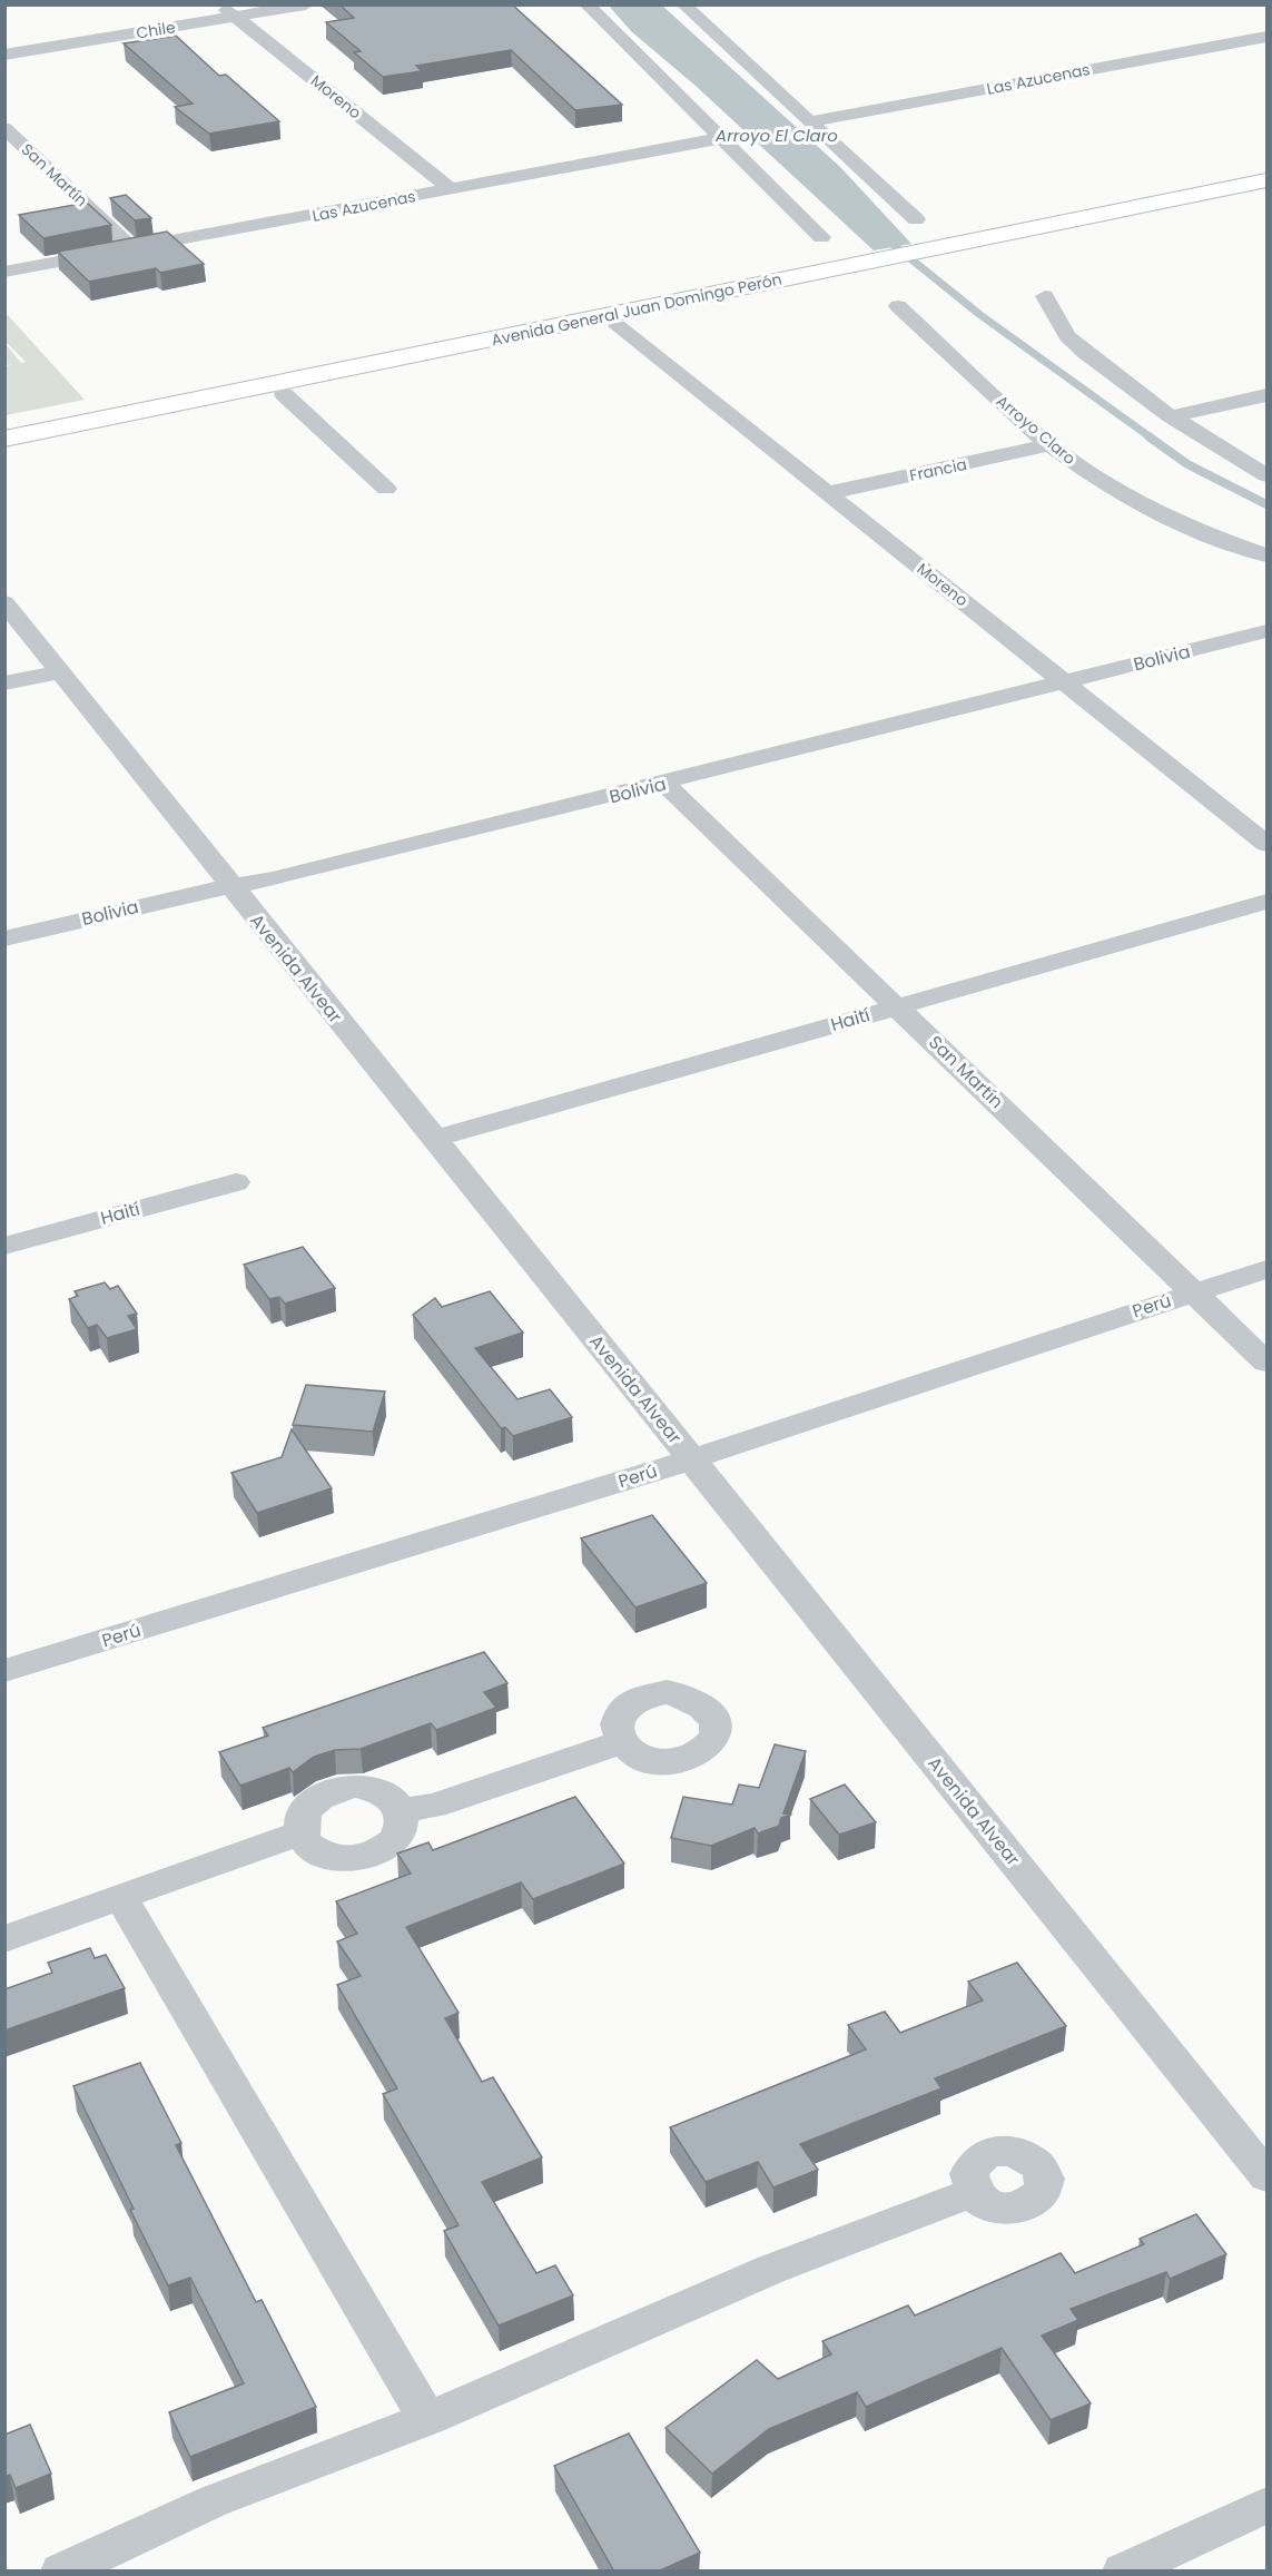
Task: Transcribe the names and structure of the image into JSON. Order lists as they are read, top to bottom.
{
  "streets": {
    "main road": ["Avenida General Juan Domingo Perón"],
    "street": [
      "Chile",
      "Las Azucenas",
      "Moreno",
      "San Martín",
      "Arroyo Claro",
      "Francia",
      "Bolivia",
      "Avenida Alvear",
      "Haití",
      "Perú"
    ]
  },
  "crossings": [
    ["Chile", "Moreno"],
    ["Las Azucenas", "Moreno"],
    ["Las Azucenas", "San Martín"],
    ["Moreno", "Avenida General Juan Domingo Perón"],
    ["Moreno", "Francia"],
    ["Moreno", "Bolivia"],
    ["San Martín", "Bolivia"],
    ["San Martín", "Haití"],
    ["San Martín", "Perú"],
    ["Arroyo Claro", "Francia"],
    ["Bolivia", "Avenida Alvear"],
    ["Avenida Alvear", "Haití"],
    ["Avenida Alvear", "Perú"]
  ],
  "water": ["Arroyo El Claro"]
}
